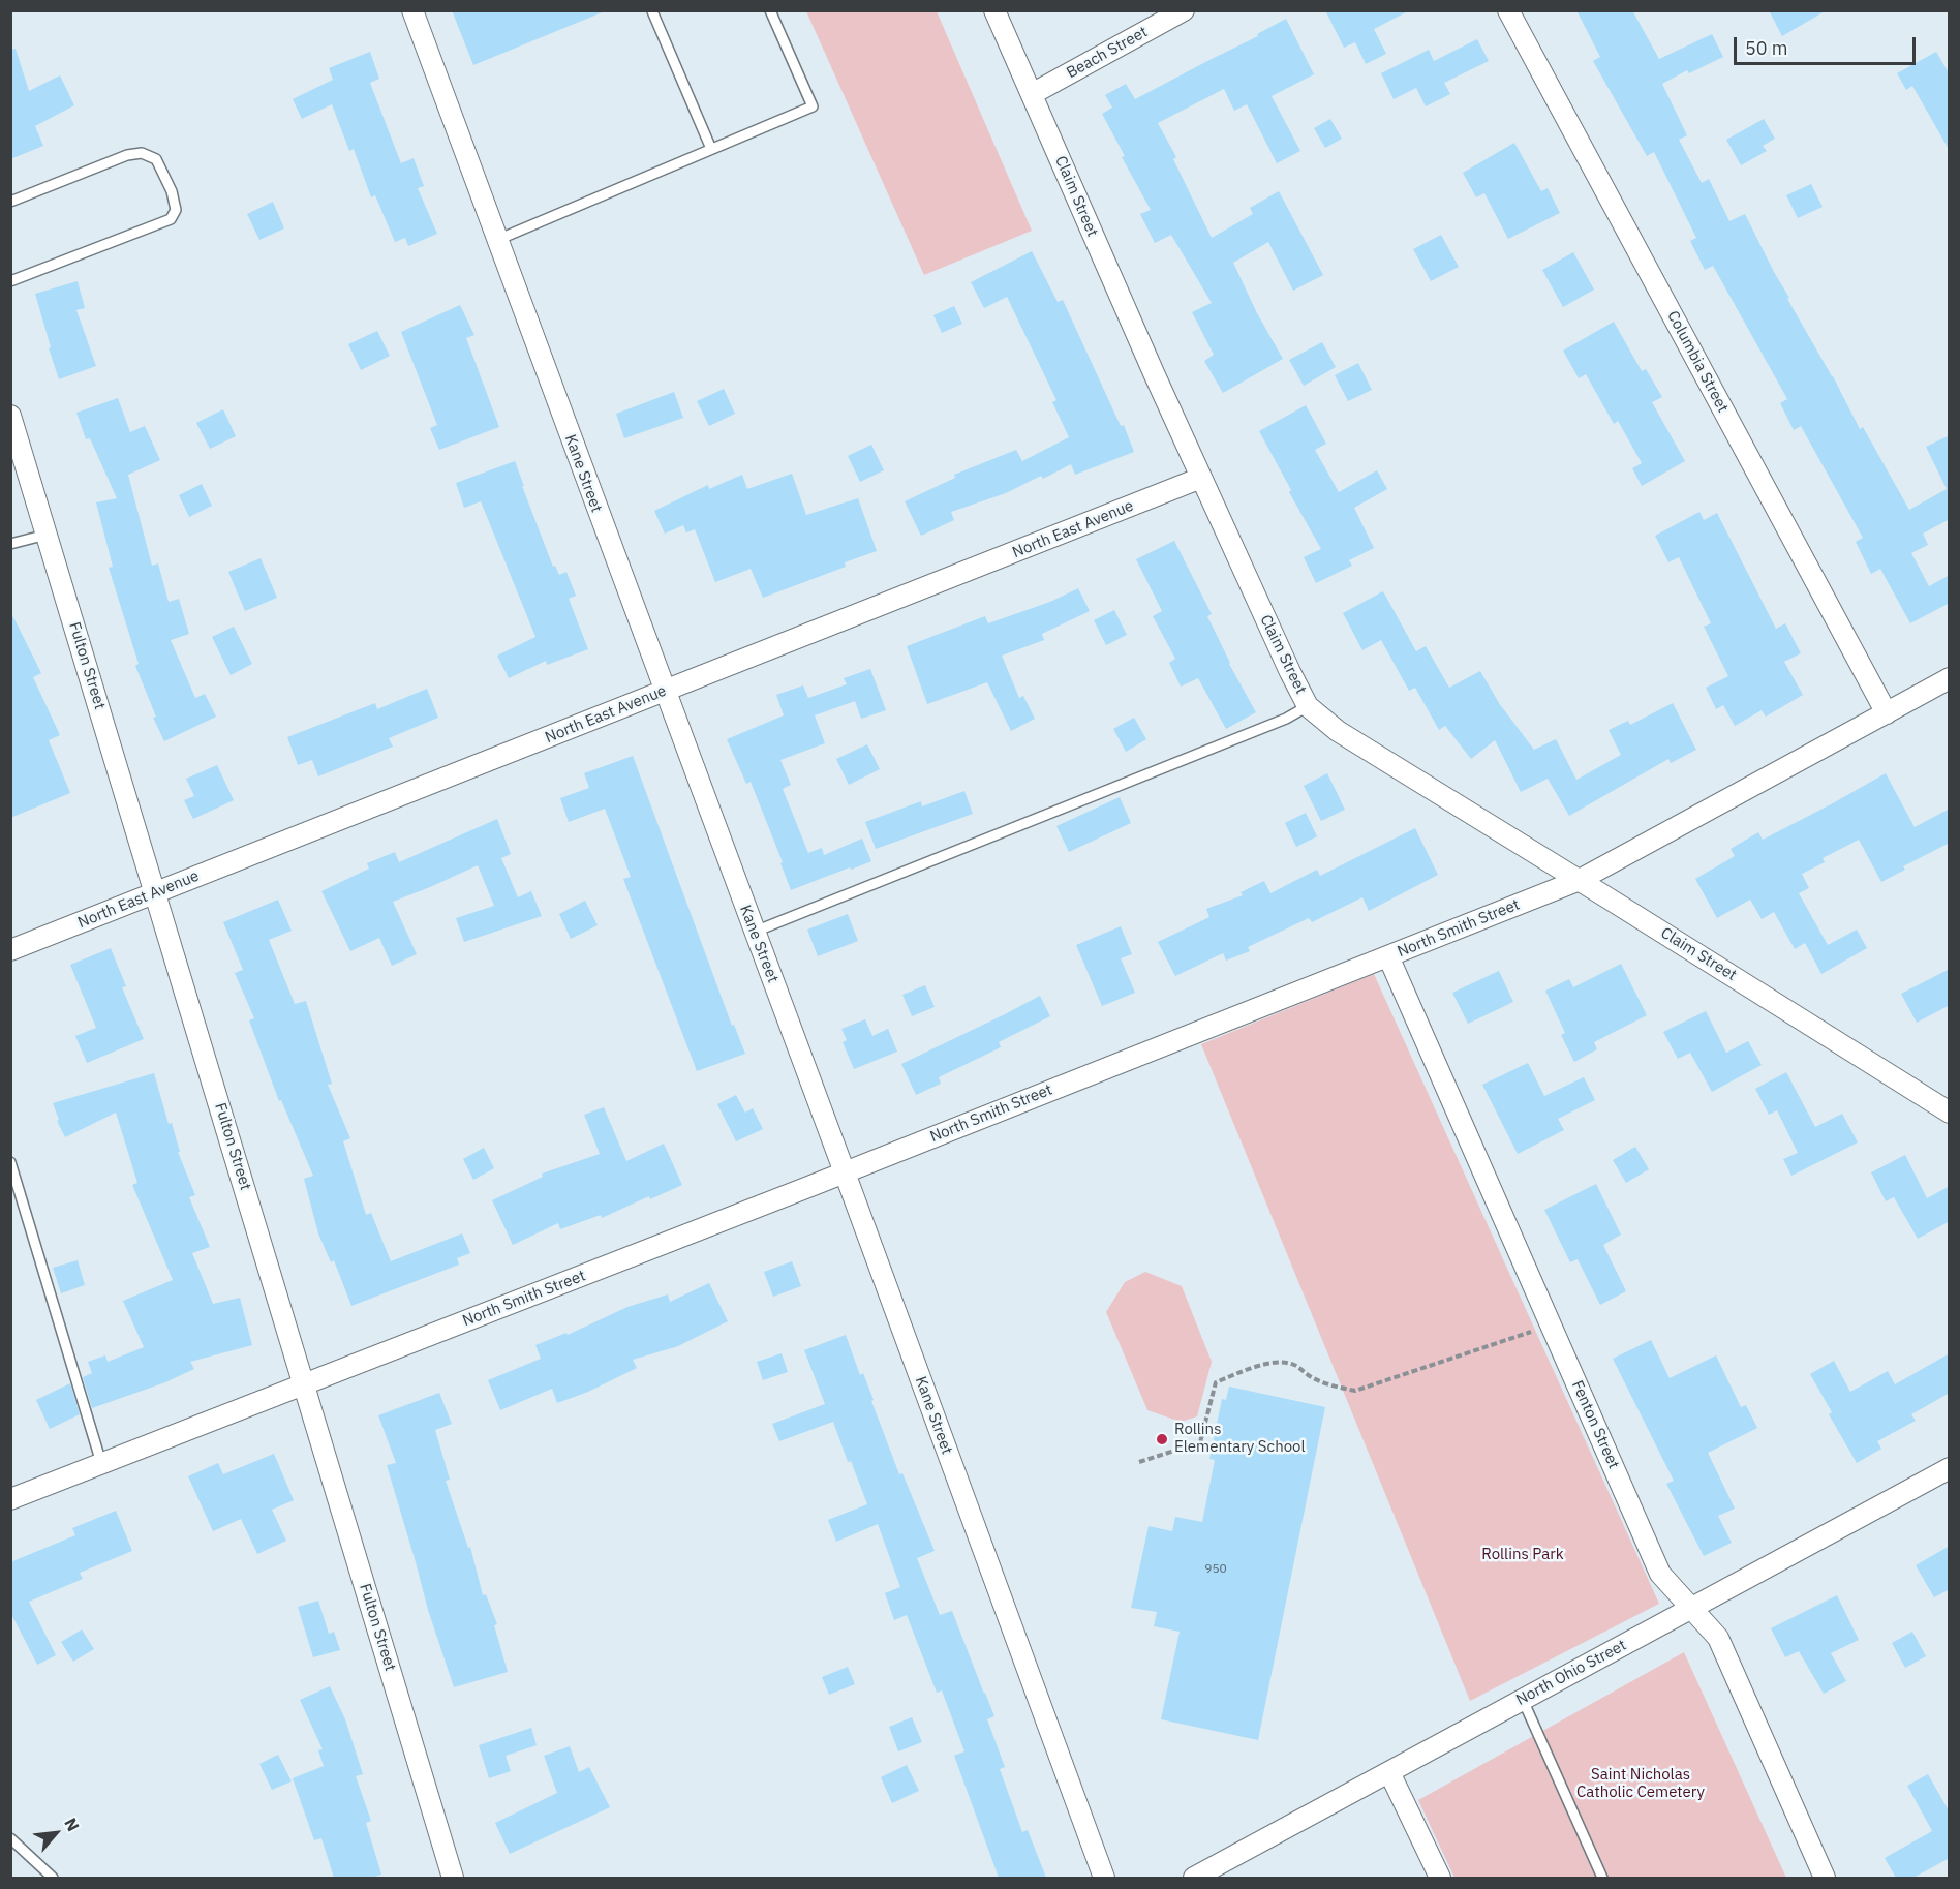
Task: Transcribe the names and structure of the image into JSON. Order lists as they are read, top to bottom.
{
  "streets": {
    "street": [
      "Beach Street",
      "Claim Street",
      "Columbia Street",
      "Kane Street",
      "North East Avenue",
      "Fulton Street",
      "North Smith Street",
      "Fenton Street",
      "North Ohio Street"
    ]
  },
  "crossings": [
    ["Beach Street", "Claim Street"],
    ["Claim Street", "North East Avenue"],
    ["Claim Street", "North Smith Street"],
    ["Columbia Street", "North Smith Street"],
    ["Kane Street", "North East Avenue"],
    ["Kane Street", "North Smith Street"],
    ["North East Avenue", "Fulton Street"],
    ["Fulton Street", "North Smith Street"],
    ["North Smith Street", "Fenton Street"],
    ["Fenton Street", "North Ohio Street"]
  ],
  "parks": ["Rollins Park", "Saint Nicholas Catholic Cemetery"],
  "places": ["Rollins Elementary School"],
  "house_numbers": ["950"],
  "scale_bar": "50 m",
  "north": "top right"
}
